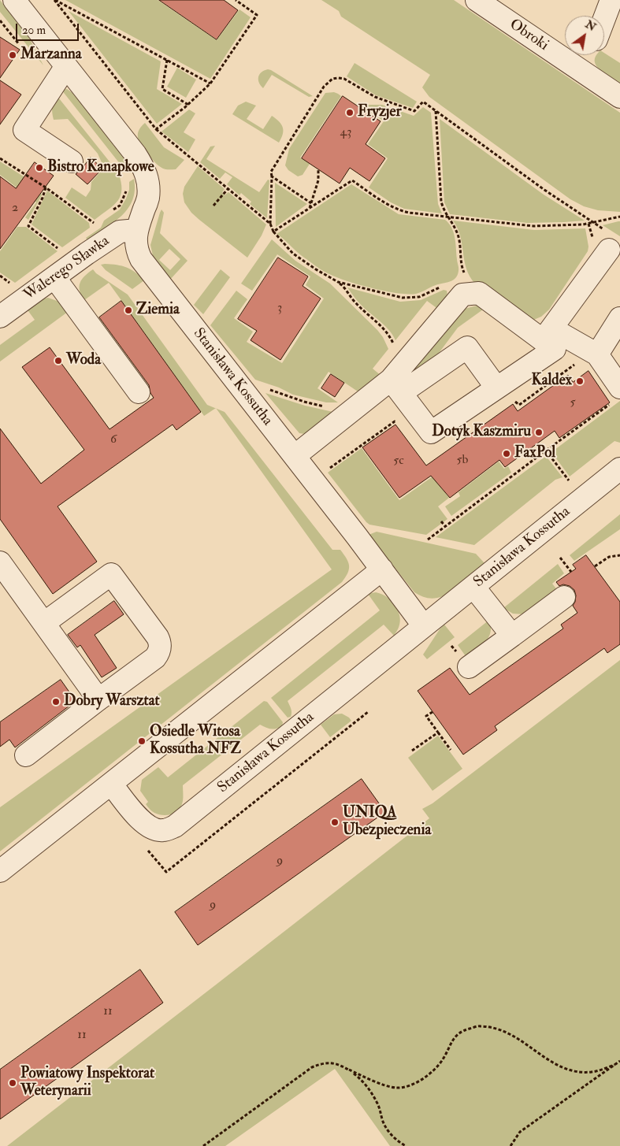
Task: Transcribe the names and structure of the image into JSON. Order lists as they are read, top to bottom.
{
  "streets": {
    "street": ["Obroki", "Walerego Sławka", "Stanisława Kossutha"]
  },
  "crossings": [
    ["Walerego Sławka", "Stanisława Kossutha"]
  ],
  "places": [
    "Marzanna",
    "Fryzjer",
    "Bistro Kanapkowe",
    "Ziemia",
    "Woda",
    "Kaldex",
    "Dotyk Kaszmiru",
    "FaxPol",
    "Dobry Warsztat",
    "Osiedle Witosa Kossutha NFZ",
    "UNIQA Ubezpieczenia",
    "Powiatowy Inspektorat Weterynarii"
  ],
  "house_numbers": [
    "43",
    "2",
    "3",
    "5",
    "6",
    "5b",
    "5c",
    "9",
    "9",
    "11",
    "11"
  ],
  "scale_bar": "20 m",
  "north": "top right"
}
